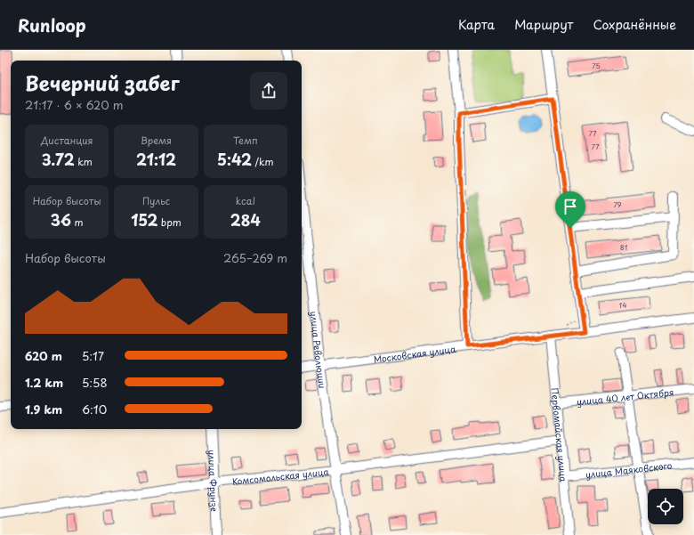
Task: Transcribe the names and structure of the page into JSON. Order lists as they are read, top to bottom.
{
  "streets": {
    "street": [
      "улица Революции",
      "Московская улица",
      "улица 40 лет Октября",
      "Первомайская улица",
      "улица Маяковского",
      "Комсомольская улица",
      "улица Фрунзе"
    ]
  },
  "crossings": [
    ["улица Революции", "Московская улица"],
    ["улица Революции", "Комсомольская улица"],
    ["Московская улица", "Первомайская улица"],
    ["улица 40 лет Октября", "Первомайская улица"],
    ["Первомайская улица", "улица Маяковского"],
    ["Первомайская улица", "Комсомольская улица"],
    ["Комсомольская улица", "улица Фрунзе"]
  ],
  "house_numbers": [
    "75",
    "77",
    "77",
    "79",
    "81",
    "14"
  ],
  "page": {
    "header": "Runloop",
    "nav": ["Карта", "Маршрут", "Сохранённые"],
    "heading": ["Вечерний забег", "21:17 · 6 × 620 m"],
    "stats": [
      ["Дистанция", "3.72 km"],
      ["Время", "21:12"],
      ["Темп", "5:42 /km"],
      ["Набор высоты", "36 m"],
      ["Пульс", "152 bpm"],
      ["kcal", "284"]
    ],
    "chart": ["Набор высоты", "265–269 m"],
    "list": [
      {
        "name": "620 m",
        "note": "5:17"
      },
      {
        "name": "1.2 km",
        "note": "5:58"
      },
      {
        "name": "1.9 km",
        "note": "6:10"
      }
    ]
  }
}
